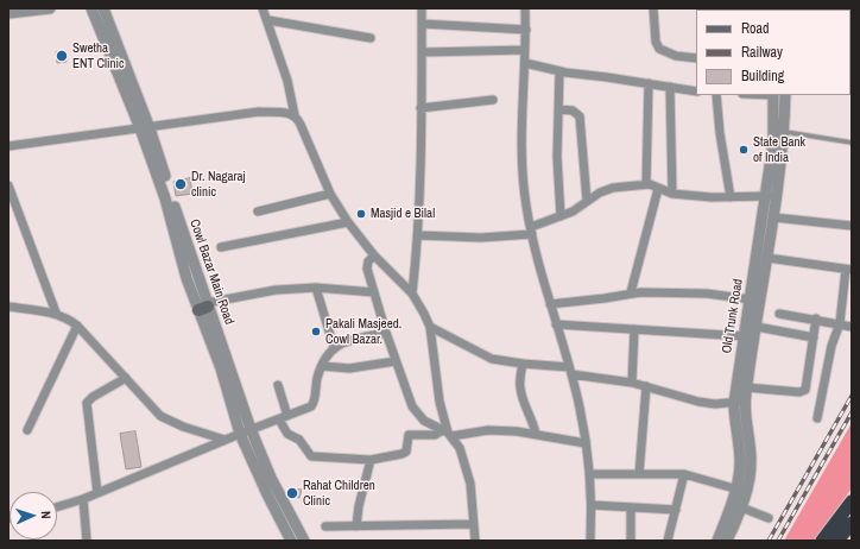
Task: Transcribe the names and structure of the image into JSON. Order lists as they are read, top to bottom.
{
  "streets": {
    "street": ["Cowl Bazar Main Road", "Old Trunk Road"]
  },
  "places": [
    "Swetha ENT Clinic",
    "State Bank of India",
    "Dr. Nagaraj clinic",
    "Masjid e Bilal",
    "Pakali Masjeed. Cowl Bazar.",
    "Rahat Children Clinic"
  ],
  "legend": ["Road", "Railway", "Building"],
  "north": "right"
}
